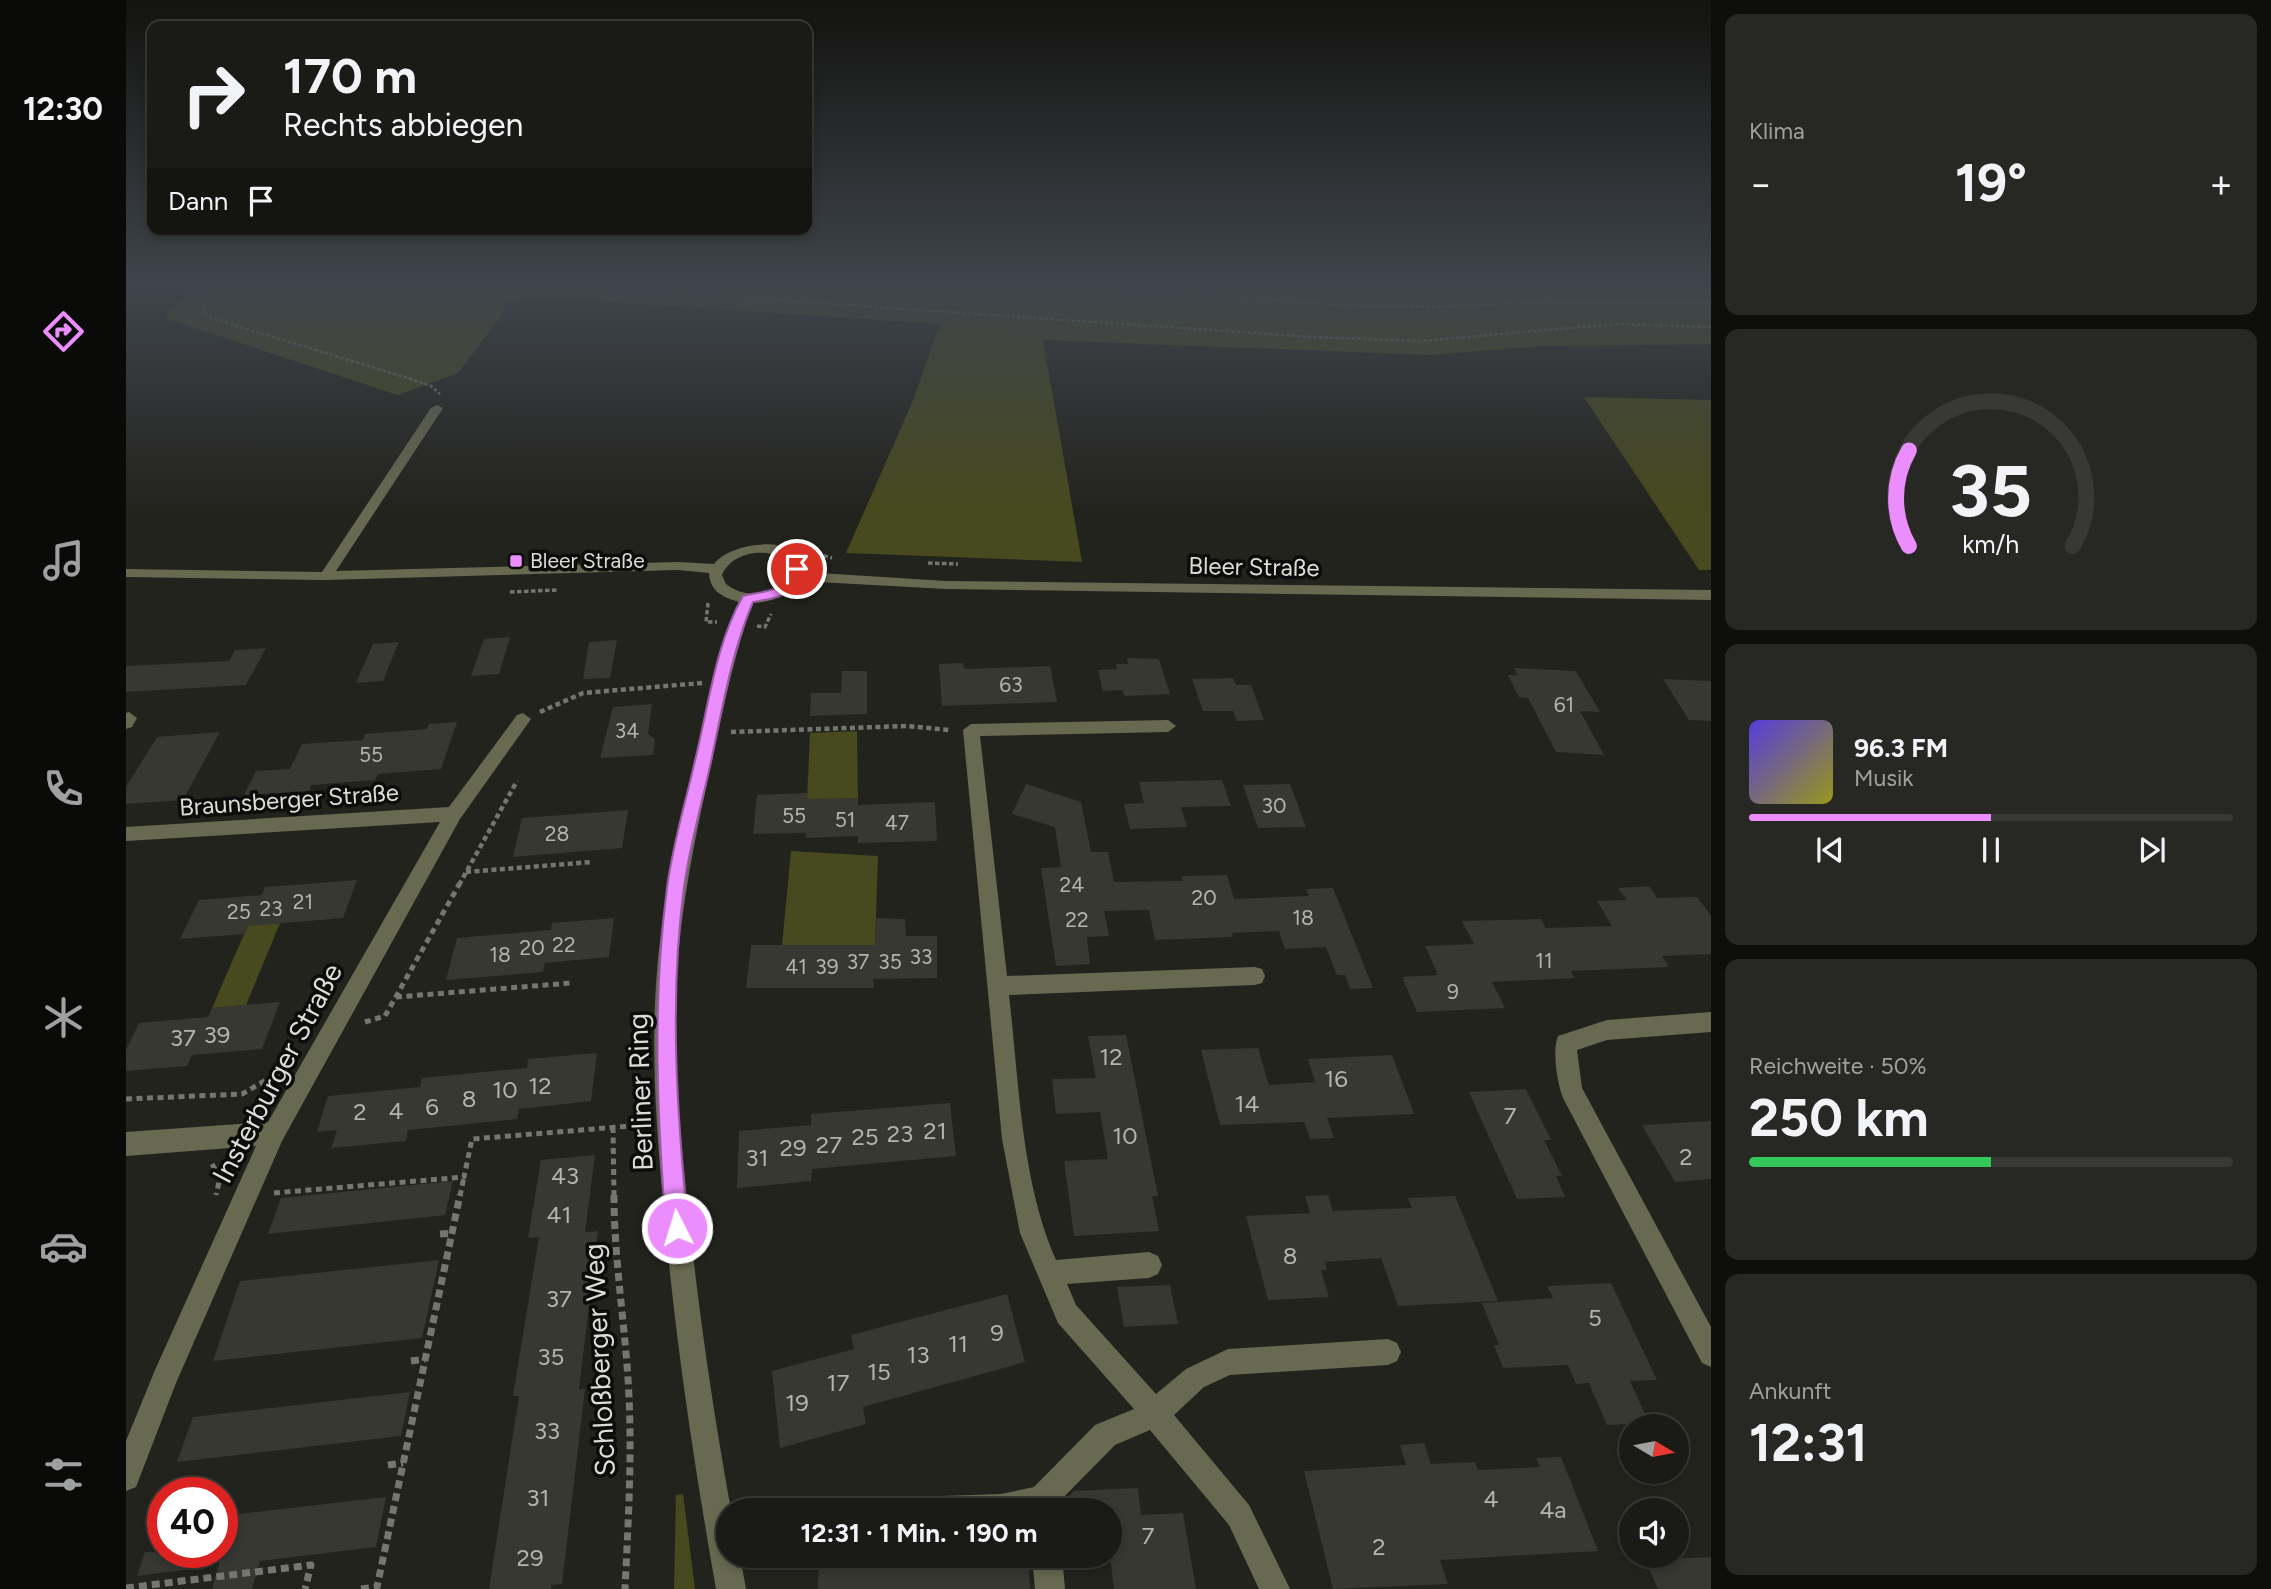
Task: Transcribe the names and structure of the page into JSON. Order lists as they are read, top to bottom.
{
  "streets": {
    "street": [
      "Bleer Straße",
      "Braunsberger Straße",
      "Insterburger Straße",
      "Berliner Ring"
    ],
    "path": ["Schloßberger Weg"]
  },
  "crossings": [
    ["Bleer Straße", "Berliner Ring"],
    ["Braunsberger Straße", "Insterburger Straße"]
  ],
  "places": {
    "transit": ["Bleer Straße"]
  },
  "house_numbers": [
    "63",
    "61",
    "34",
    "55",
    "30",
    "55",
    "51",
    "47",
    "28",
    "24",
    "20",
    "21",
    "23",
    "25",
    "18",
    "22",
    "22",
    "20",
    "18",
    "33",
    "11",
    "37",
    "35",
    "41",
    "39",
    "9",
    "39",
    "37",
    "12",
    "16",
    "12",
    "10",
    "8",
    "14",
    "6",
    "4",
    "2",
    "7",
    "21",
    "23",
    "10",
    "25",
    "27",
    "29",
    "2",
    "31",
    "43",
    "41",
    "8",
    "37",
    "5",
    "9",
    "11",
    "13",
    "35",
    "15",
    "17",
    "19",
    "33",
    "31",
    "4",
    "4a",
    "7",
    "2",
    "29"
  ],
  "north": "right",
  "page": {
    "tabs": "12:30",
    "tile": [
      "Klima",
      ["Reichweite · 50%", "250 km"],
      ["Ankunft", "12:31"]
    ],
    "turn": ["170 m", "Rechts abbiegen"],
    "heat": ["−", "19°", "+"],
    "then": "Dann",
    "song": ["96.3 FM", "Musik"],
    "limit": "40",
    "trip": "12:31 · 1 Min. · 190 m",
    "gauge": ["35", "km/h"]
  }
}
